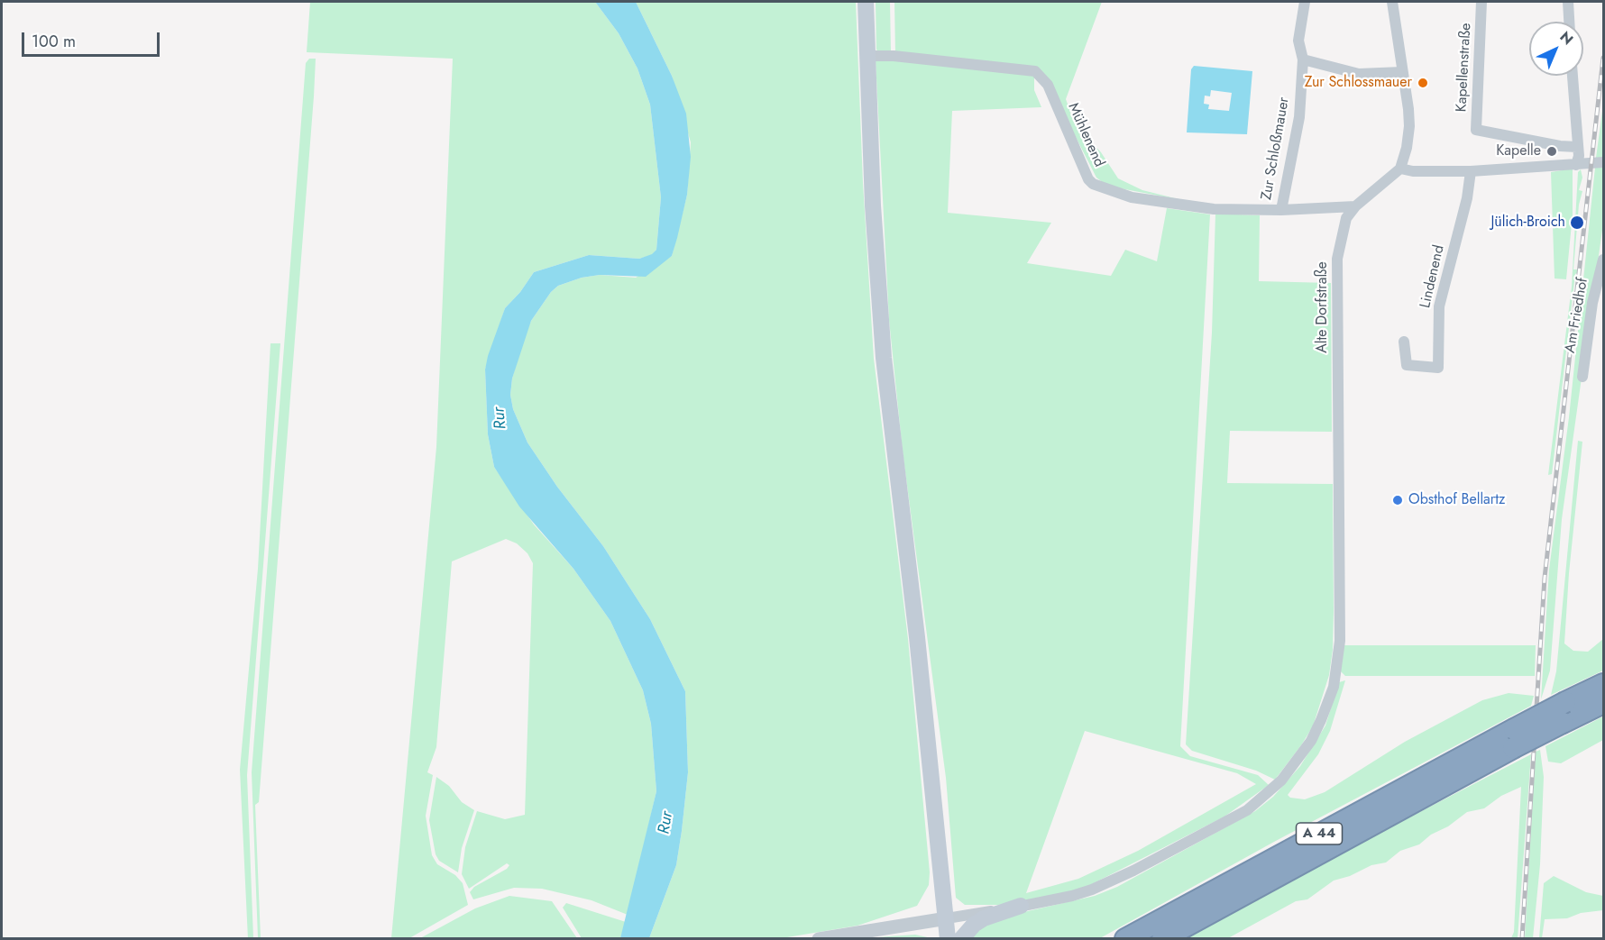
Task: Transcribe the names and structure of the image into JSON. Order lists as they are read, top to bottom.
{
  "streets": {
    "highway": ["A 44"],
    "street": [
      "Kapellenstraße",
      "Mühlenend",
      "Zur Schloßmauer",
      "Lindenend",
      "Alte Dorfstraße",
      "Am Friedhof"
    ]
  },
  "crossings": [
    ["Mühlenend", "Zur Schloßmauer"],
    ["Mühlenend", "Alte Dorfstraße"]
  ],
  "water": ["Rur"],
  "places": [
    "Zur Schlossmauer",
    "Kapelle",
    "Jülich-Broich",
    "Obsthof Bellartz"
  ],
  "scale_bar": "100 m",
  "north": "top right"
}
